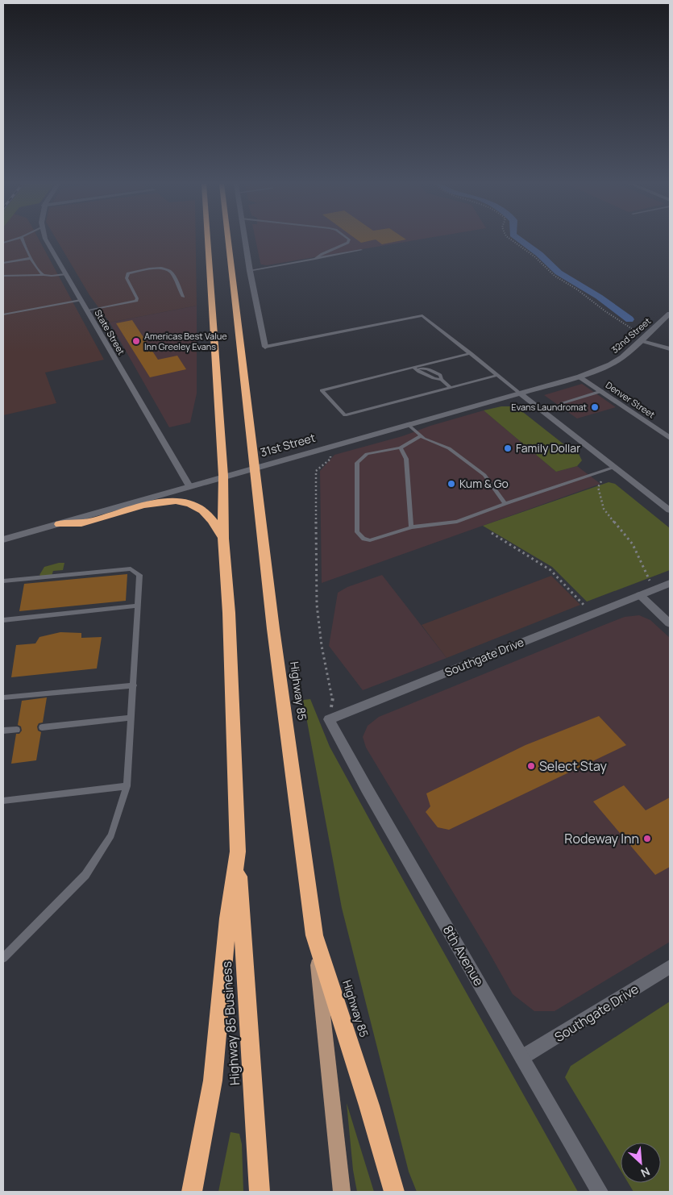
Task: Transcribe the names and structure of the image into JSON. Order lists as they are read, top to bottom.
{
  "streets": {
    "highway": ["Highway 85", "Highway 85 Business"],
    "street": [
      "State Street",
      "32nd Street",
      "Denver Street",
      "31st Street",
      "Southgate Drive",
      "8th Avenue"
    ]
  },
  "crossings": [
    ["State Street", "31st Street"],
    ["32nd Street", "Denver Street"],
    ["32nd Street", "31st Street"],
    ["Denver Street", "31st Street"],
    ["31st Street", "Highway 85"],
    ["Southgate Drive", "8th Avenue"]
  ],
  "places": [
    "Americas Best Value Inn Greeley Evans",
    "Evans Laundromat",
    "Family Dollar",
    "Kum & Go",
    "Select Stay",
    "Rodeway Inn"
  ],
  "north": "bottom right"
}
